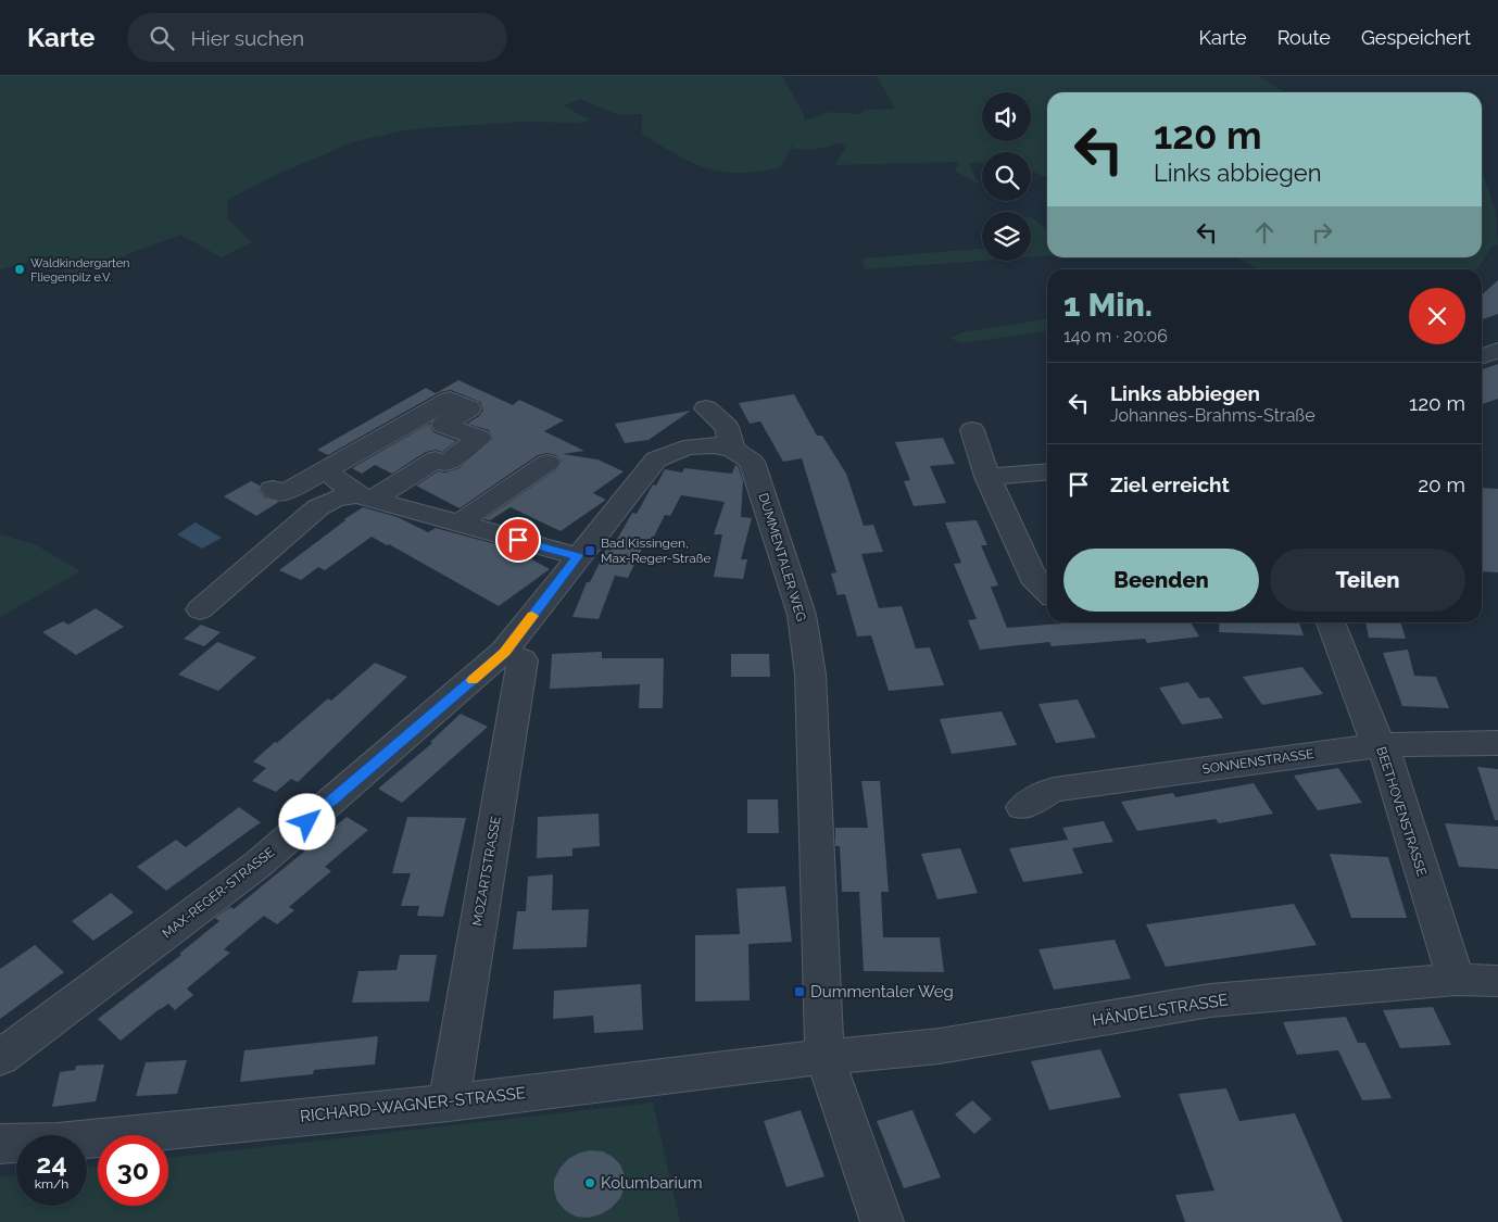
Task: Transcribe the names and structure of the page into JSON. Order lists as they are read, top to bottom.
{
  "streets": {
    "street": [
      "DUMMENTALER WEG",
      "SONNENSTRASSE",
      "BEETHOVENSTRASSE",
      "MOZARTSTRASSE",
      "MAX-REGER-STRASSE",
      "HÄNDELSTRASSE",
      "RICHARD-WAGNER-STRASSE"
    ]
  },
  "crossings": [
    ["DUMMENTALER WEG", "MAX-REGER-STRASSE"],
    ["DUMMENTALER WEG", "HÄNDELSTRASSE"],
    ["DUMMENTALER WEG", "RICHARD-WAGNER-STRASSE"],
    ["SONNENSTRASSE", "BEETHOVENSTRASSE"],
    ["BEETHOVENSTRASSE", "HÄNDELSTRASSE"],
    ["MOZARTSTRASSE", "MAX-REGER-STRASSE"],
    ["MOZARTSTRASSE", "RICHARD-WAGNER-STRASSE"],
    ["HÄNDELSTRASSE", "RICHARD-WAGNER-STRASSE"]
  ],
  "places": {
    "other": ["Waldkindergarten Fliegenpilz e.V.", "Kolumbarium"],
    "transit": ["Bad Kissingen, Max-Reger-Straße", "Dummentaler Weg"]
  },
  "page": {
    "header": "Karte",
    "search": "Hier suchen",
    "nav": ["Karte", "Route", "Gespeichert"],
    "turn": ["120 m", "Links abbiegen"],
    "heading": ["1 Min.", "140 m · 20:06"],
    "list": [
      {
        "name": "Links abbiegen",
        "note": "Johannes-Brahms-Straße",
        "value": "120 m"
      },
      {
        "name": "Ziel erreicht",
        "value": "20 m"
      }
    ],
    "buttons": ["Beenden", "Teilen"],
    "speed": "24 km/h",
    "limit": "30"
  }
}
